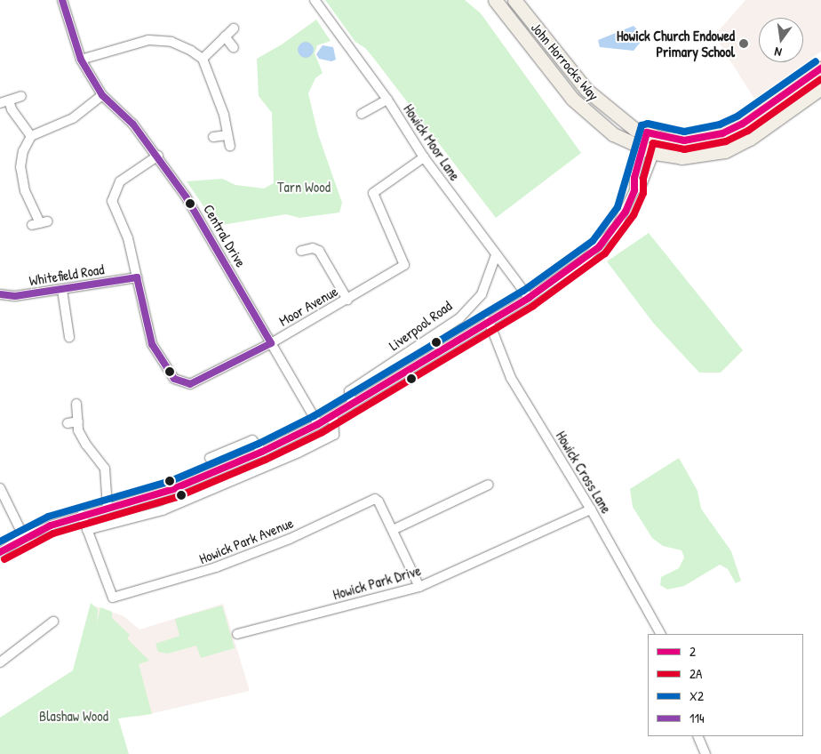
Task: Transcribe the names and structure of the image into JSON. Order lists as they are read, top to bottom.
{
  "streets": {
    "highway": ["John Horrocks Way"],
    "street": [
      "Howick Moor Lane",
      "Central Drive",
      "Whitefield Road",
      "Moor Avenue",
      "Liverpool Road",
      "Howick Cross Lane",
      "Howick Park Avenue",
      "Howick Park Drive"
    ]
  },
  "crossings": [
    ["John Horrocks Way", "Liverpool Road"],
    ["Howick Moor Lane", "Moor Avenue"],
    ["Howick Moor Lane", "Liverpool Road"],
    ["Central Drive", "Moor Avenue"],
    ["Central Drive", "Liverpool Road"],
    ["Whitefield Road", "Moor Avenue"],
    ["Liverpool Road", "Howick Cross Lane"],
    ["Liverpool Road", "Howick Park Avenue"],
    ["Howick Cross Lane", "Howick Park Drive"],
    ["Howick Park Avenue", "Howick Park Drive"]
  ],
  "parks": ["Tarn Wood", "Blashaw Wood"],
  "places": ["Howick Church Endowed Primary School"],
  "lines": [
    "transit line 114",
    "transit line X2",
    "transit line 2",
    "transit line 2A"
  ],
  "legend": [
    "2",
    "2A",
    "X2",
    "114"
  ],
  "north": "bottom"
}
